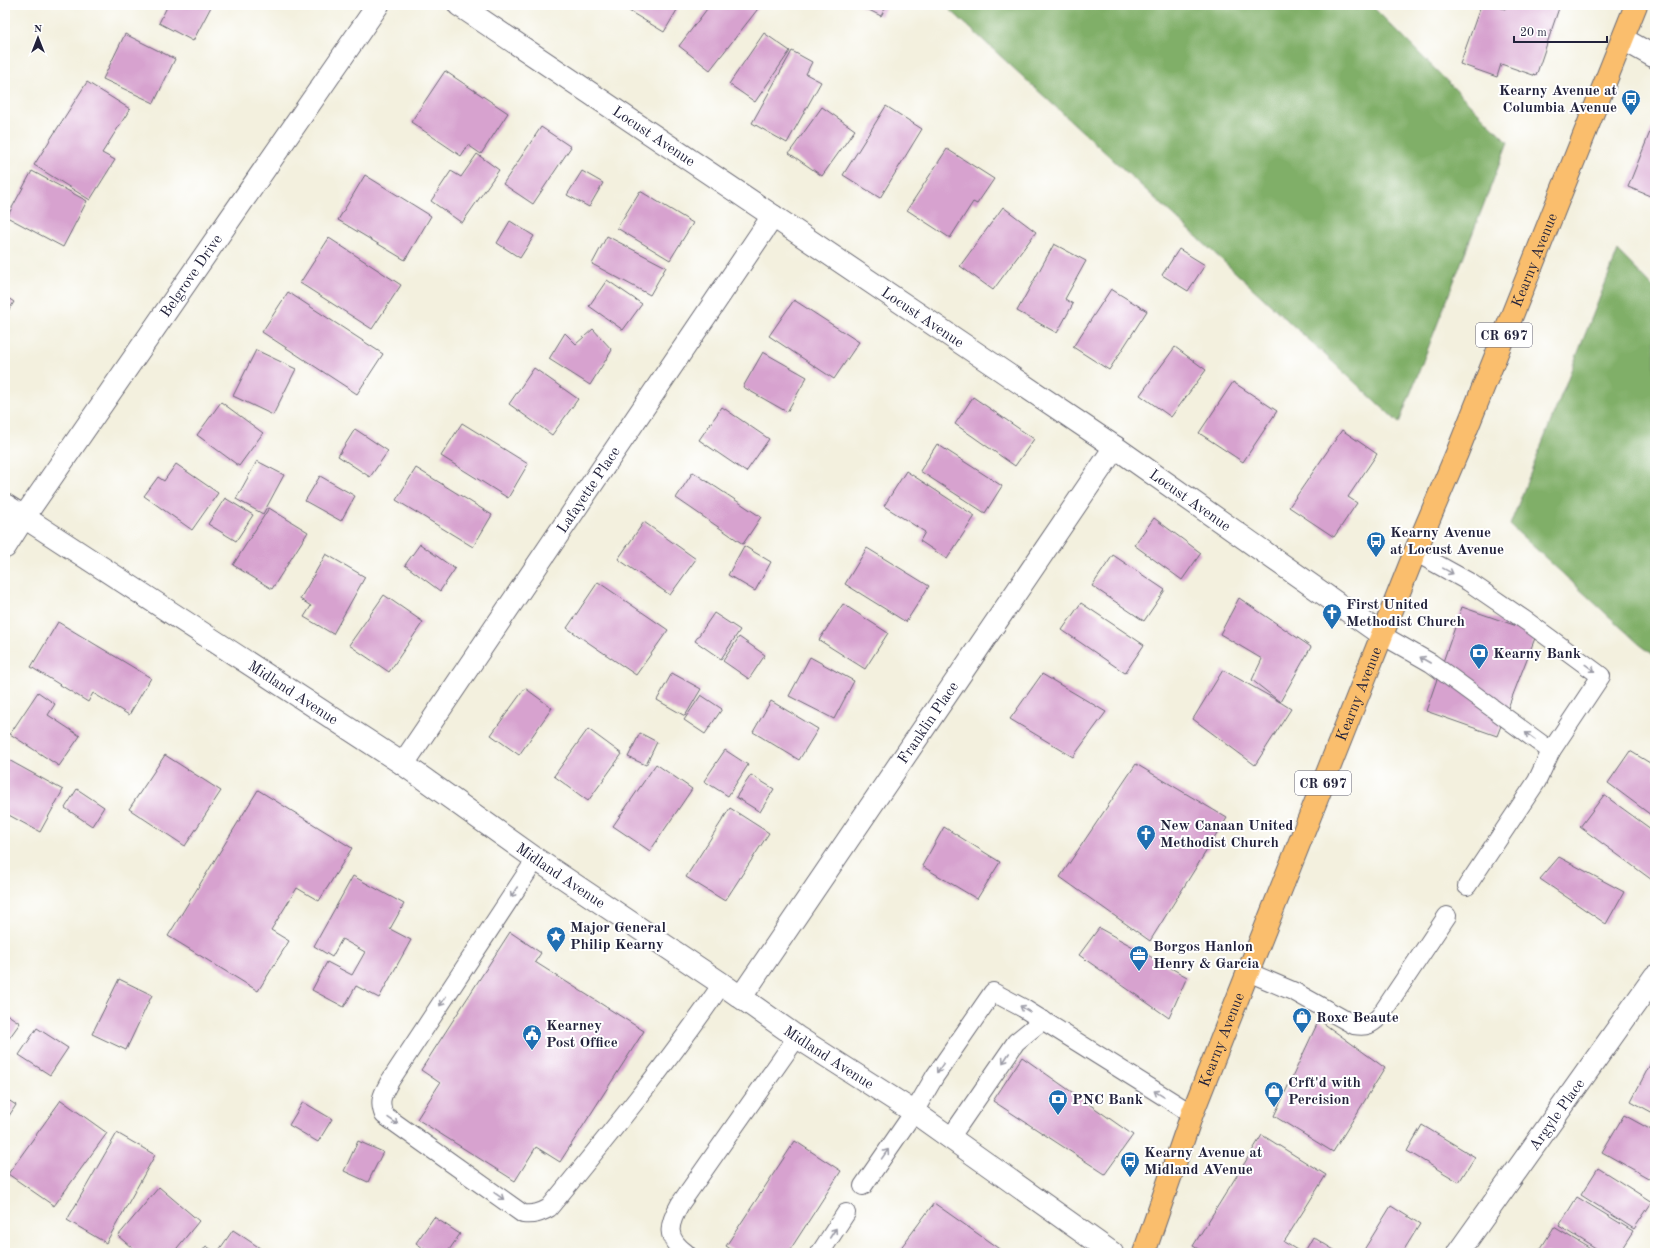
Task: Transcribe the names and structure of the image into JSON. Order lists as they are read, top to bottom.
{
  "streets": {
    "main road": ["Kearny Avenue", "CR 697"],
    "street": [
      "Locust Avenue",
      "Belgrove Drive",
      "Lafayette Place",
      "Midland Avenue",
      "Franklin Place",
      "Argyle Place"
    ]
  },
  "crossings": [
    ["Locust Avenue", "Kearny Avenue"],
    ["Locust Avenue", "Lafayette Place"],
    ["Locust Avenue", "Franklin Place"],
    ["Belgrove Drive", "Midland Avenue"],
    ["Lafayette Place", "Midland Avenue"],
    ["Midland Avenue", "Franklin Place"]
  ],
  "places": {
    "bus stop": ["Kearny Avenue at Columbia Avenue", "Kearny Avenue at Locust Avenue", "Kearny Avenue at Midland AVenue"],
    "church": ["First United Methodist Church", "New Canaan United Methodist Church"],
    "bank": ["Kearny Bank", "PNC Bank"],
    "place": ["Major General Philip Kearny"],
    "office": ["Borgos Hanlon Henry & Garcia"],
    "shop": ["Roxc Beaute", "Crft'd with Percision"],
    "public building": ["Kearney Post Office"]
  },
  "scale_bar": "20 m",
  "north": "top"
}
